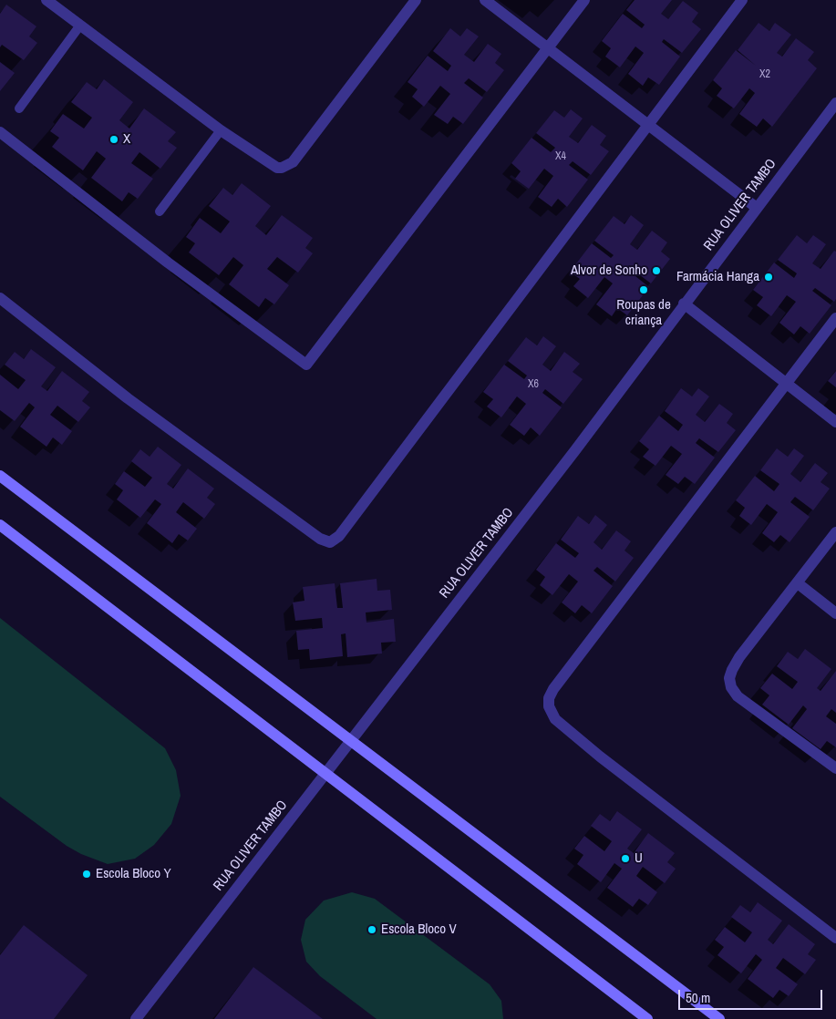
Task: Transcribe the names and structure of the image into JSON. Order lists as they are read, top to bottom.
{
  "streets": {
    "street": ["RUA OLIVER TAMBO"]
  },
  "places": [
    "X",
    "Alvor de Sonho",
    "Farmácia Hanga",
    "Roupas de criança",
    "U",
    "Escola Bloco Y",
    "Escola Bloco V"
  ],
  "house_numbers": ["X2", "X4", "X6"],
  "scale_bar": "50 m"
}
